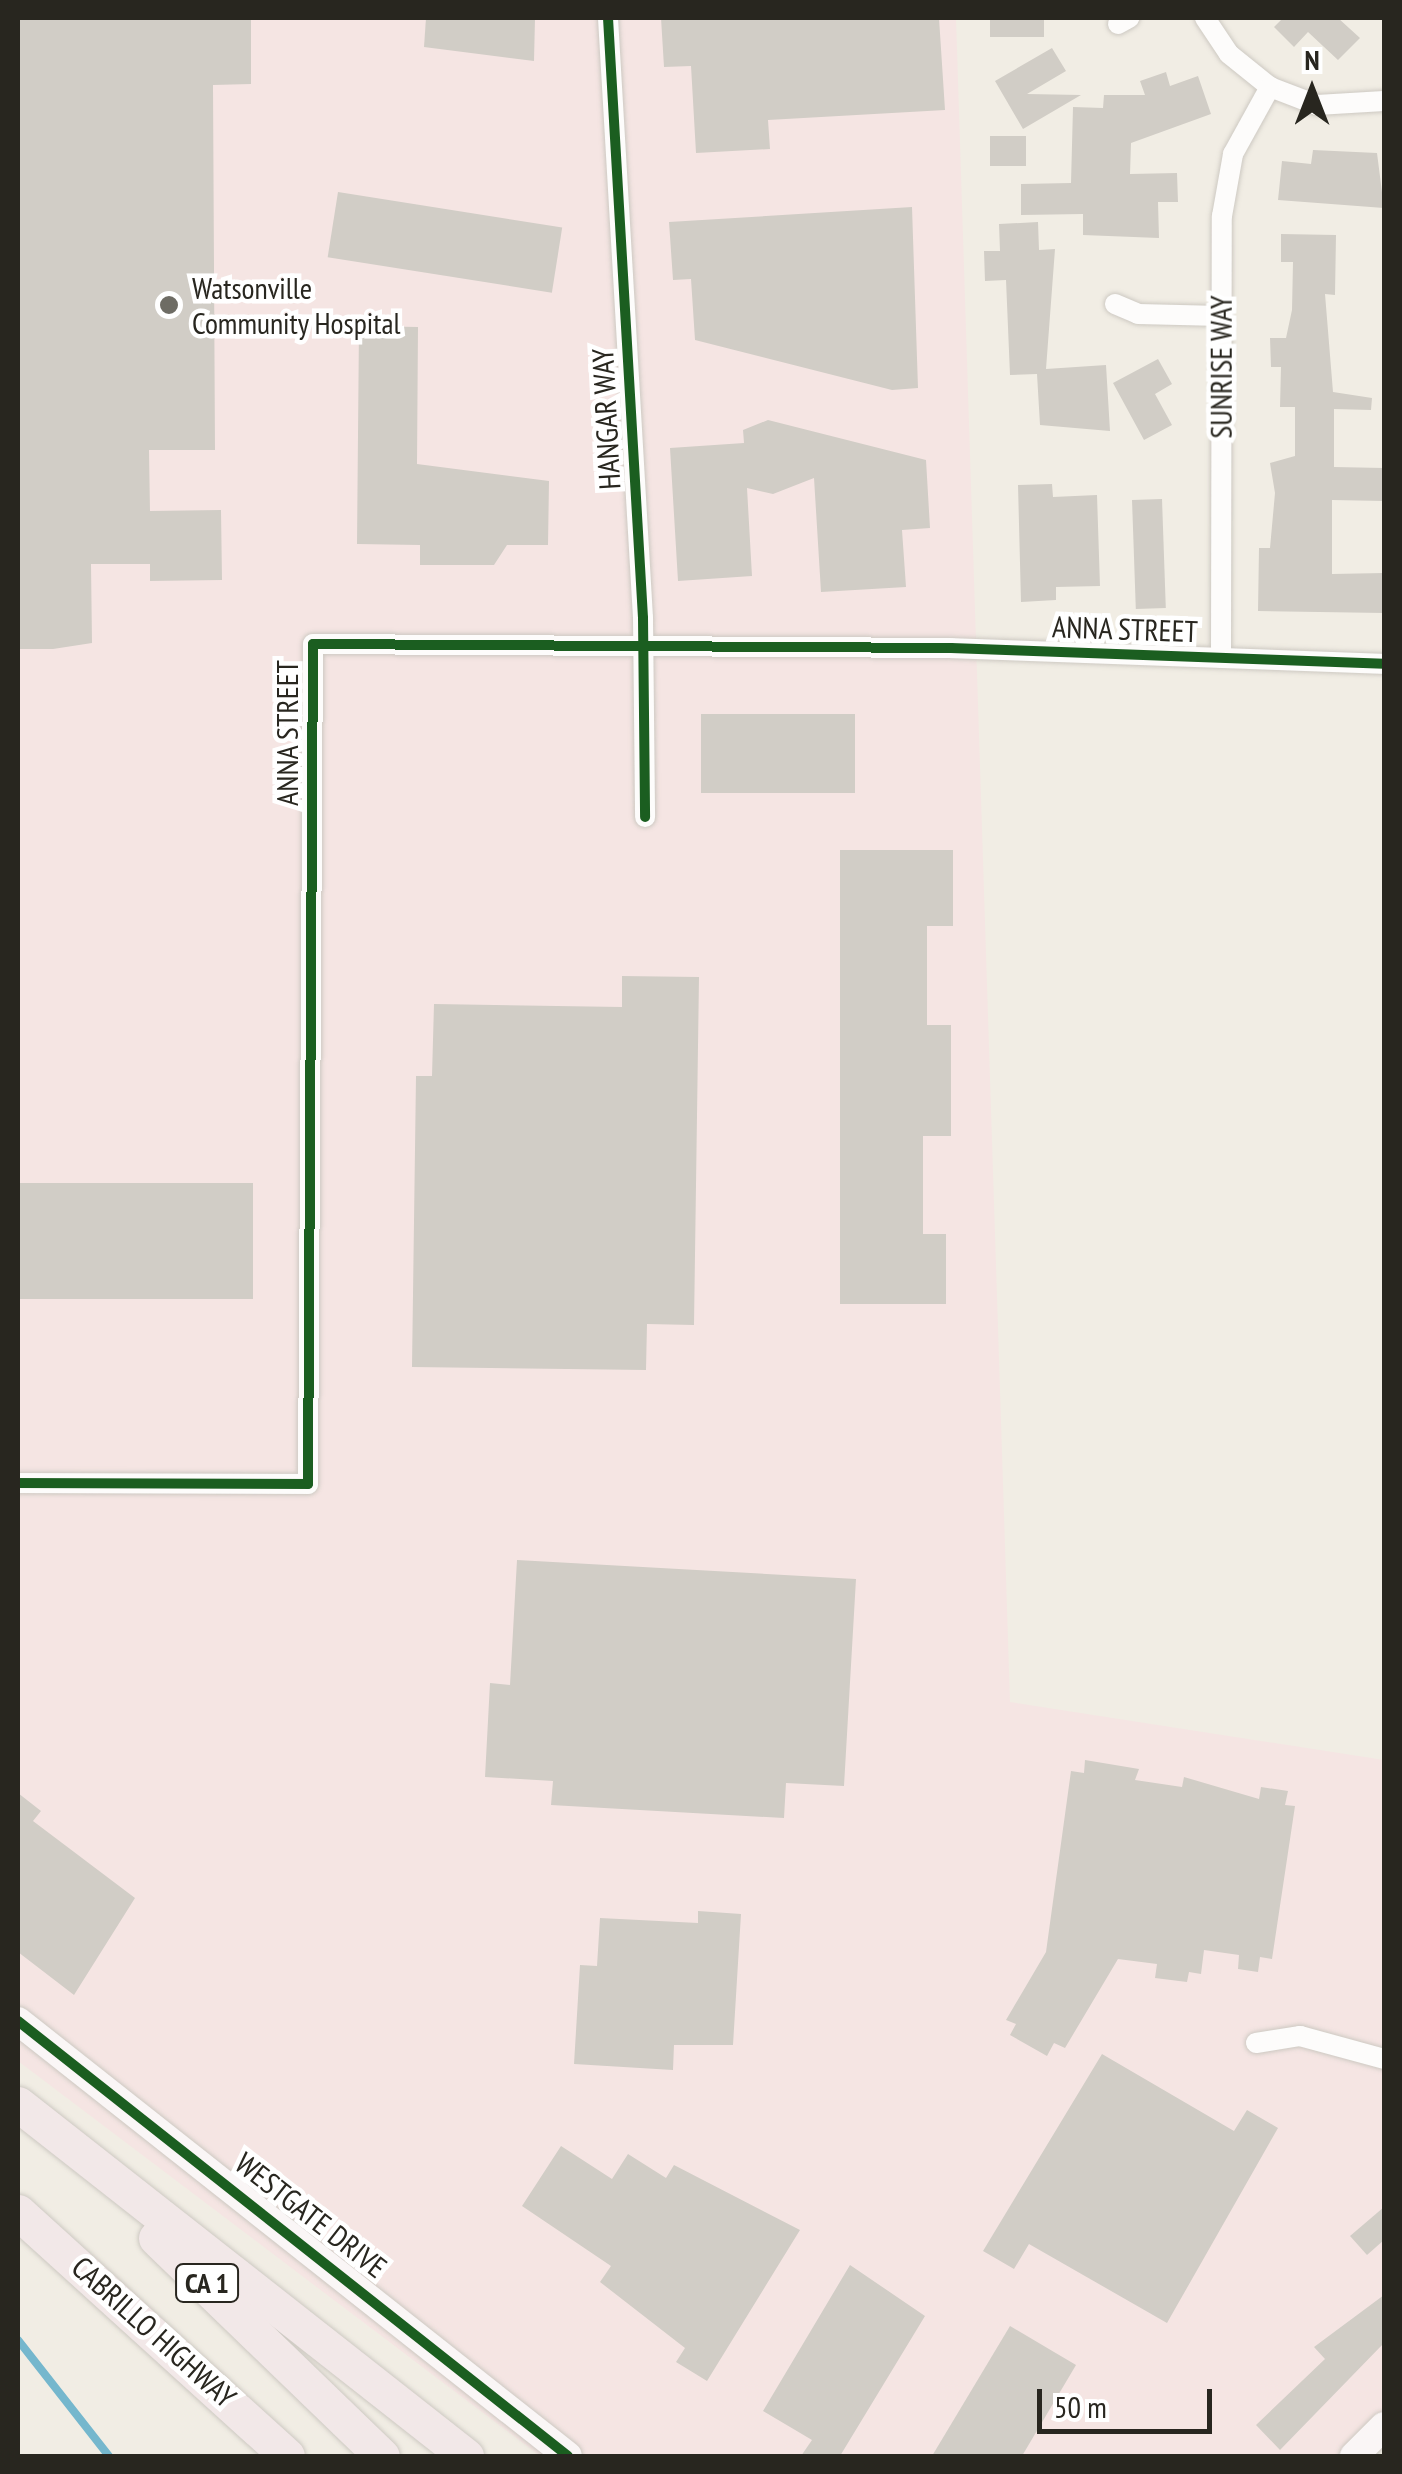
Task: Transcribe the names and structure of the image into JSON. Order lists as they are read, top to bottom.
{
  "streets": {
    "highway": ["CA 1", "CABRILLO HIGHWAY"],
    "street": [
      "SUNRISE WAY",
      "HANGAR WAY",
      "ANNA STREET",
      "WESTGATE DRIVE"
    ]
  },
  "crossings": [
    ["SUNRISE WAY", "ANNA STREET"],
    ["HANGAR WAY", "ANNA STREET"]
  ],
  "places": ["Watsonville Community Hospital"],
  "scale_bar": "50 m",
  "north": "top"
}
